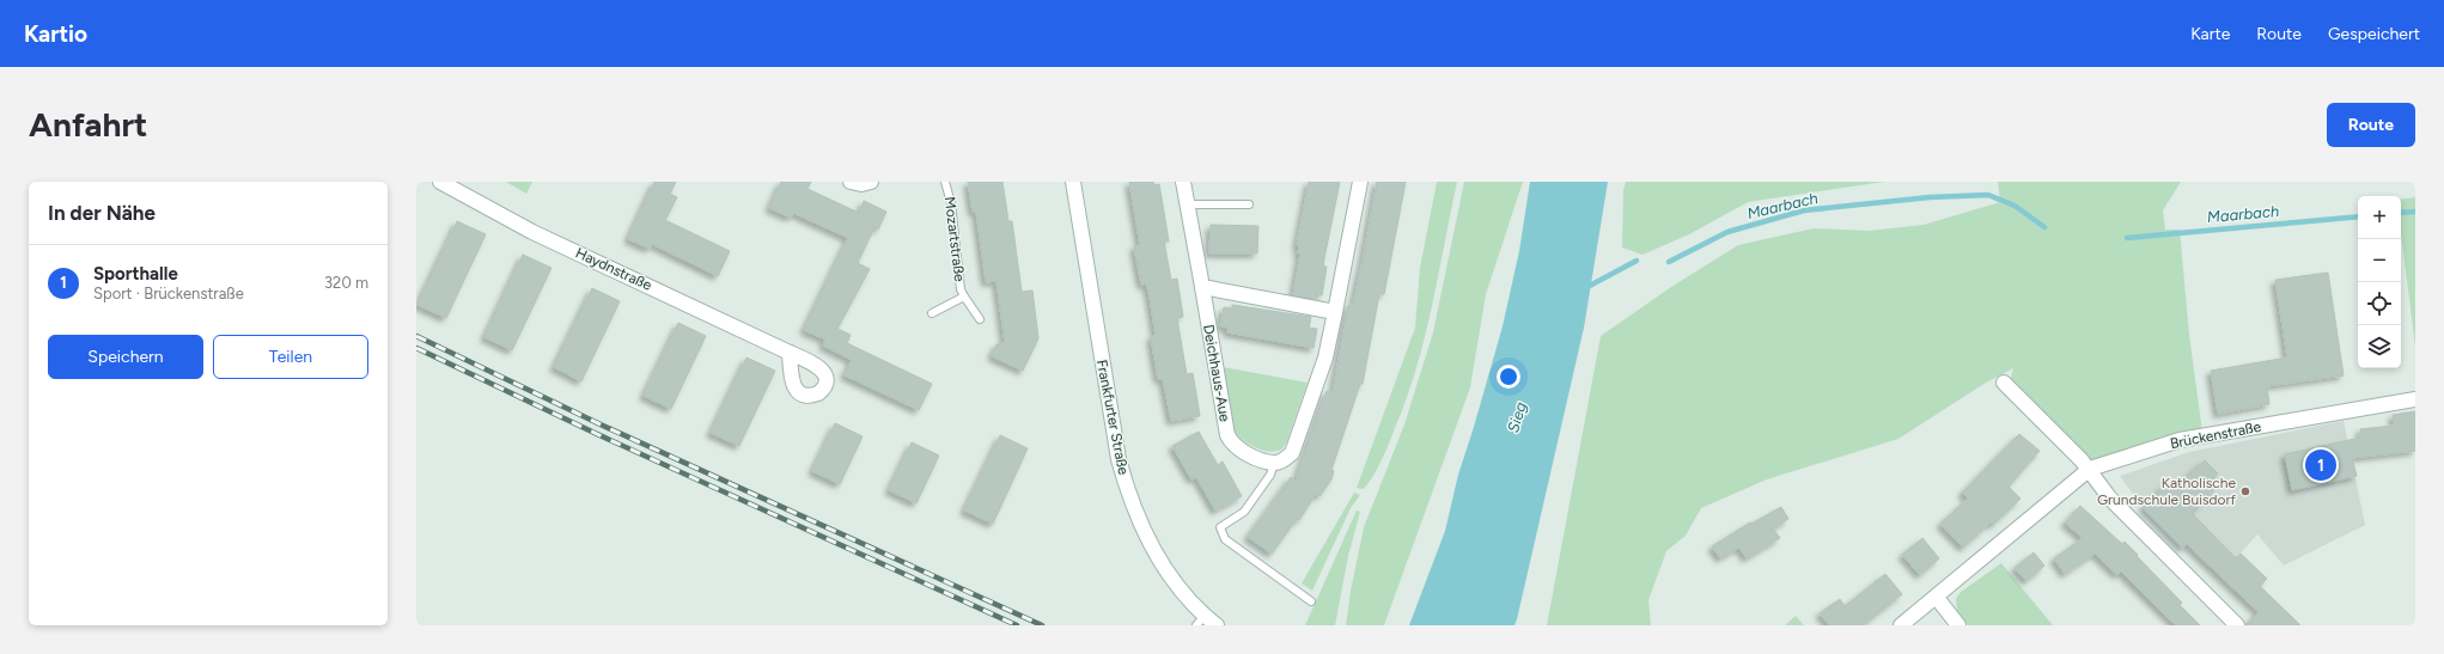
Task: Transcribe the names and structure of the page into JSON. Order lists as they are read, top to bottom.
{
  "streets": {
    "street": [
      "Haydnstraße",
      "Deichhaus-Aue",
      "Frankfurter Straße",
      "Brückenstraße"
    ],
    "lane": ["Mozartstraße"]
  },
  "water": ["Maarbach", "Sieg"],
  "places": ["Katholische Grundschule Buisdorf"],
  "page": {
    "header": "Kartio",
    "nav": ["Karte", "Route", "Gespeichert"],
    "buttons": [
      "Route",
      ["Speichern", "Teilen"]
    ],
    "title": "Anfahrt",
    "heading": "In der Nähe",
    "map_buttons": ["+", "−"],
    "list": [
      {
        "mark": "1",
        "name": "Sporthalle",
        "note": "Sport · Brückenstraße",
        "value": "320 m"
      }
    ],
    "pins": "1"
  }
}
